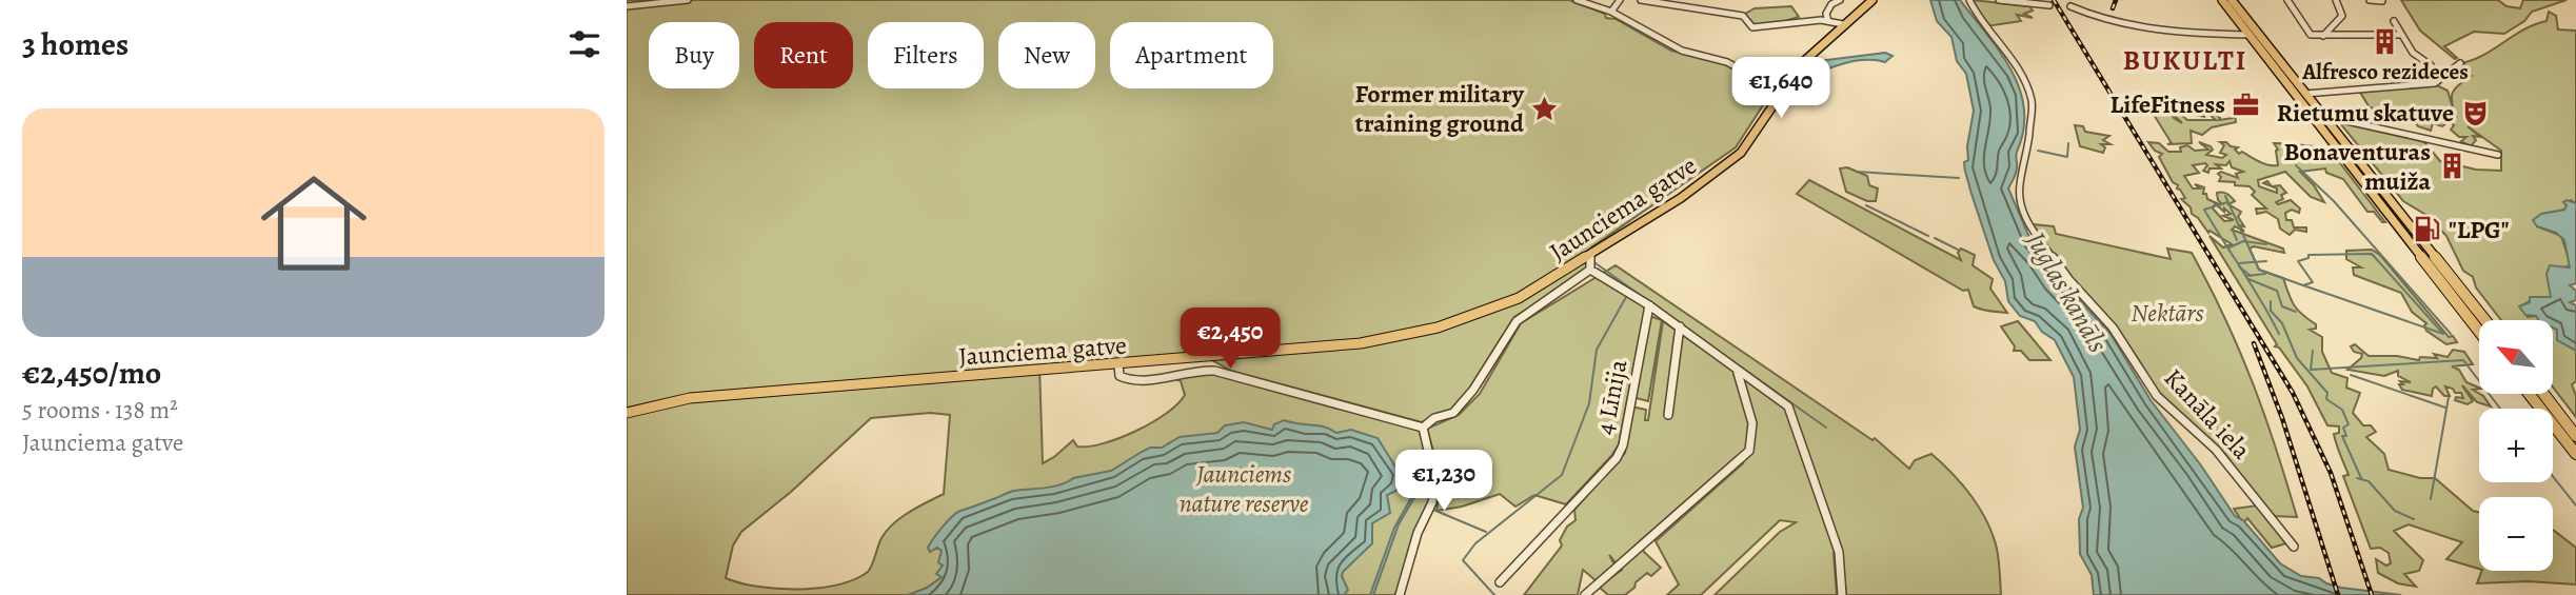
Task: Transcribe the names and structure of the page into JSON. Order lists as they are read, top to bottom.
{
  "streets": {
    "main road": ["Jaunciema gatve"],
    "street": ["4 Līnija", "Kanāla iela"]
  },
  "districts": ["BUKULTI"],
  "water": ["Juglas kanāls"],
  "parks": ["Nektārs", "Jaunciems nature reserve"],
  "places": {
    "building": ["Alfresco rezideces", "Bonaventuras muiža"],
    "office": ["LifeFitness"],
    "place": ["Former military training ground"],
    "theatre": ["Rietumu skatuve"],
    "fuel station": ["\"LPG\""]
  },
  "north": "top left",
  "page": {
    "heading": "3 homes",
    "chip": [
      "Buy",
      "Rent",
      "Filters",
      "New",
      "Apartment"
    ],
    "price": ["€1,640", "€2,450", "€1,230"],
    "list": [
      {
        "name": "€2,450/mo",
        "note": "5 rooms · 138 m² · Jaunciema gatve"
      }
    ],
    "map_buttons": ["+", "−"]
  }
}
